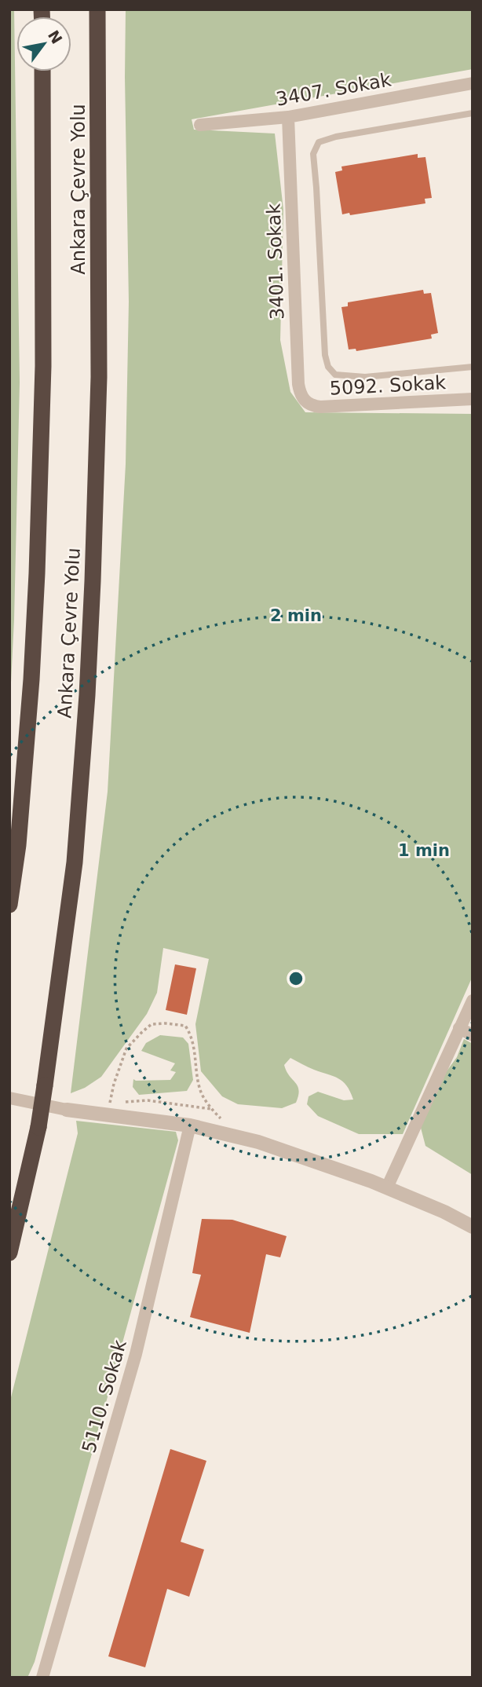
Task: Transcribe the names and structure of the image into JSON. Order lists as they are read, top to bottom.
{
  "streets": {
    "highway": ["Ankara Çevre Yolu"],
    "street": [
      "3407. Sokak",
      "3401. Sokak",
      "5092. Sokak",
      "5110. Sokak"
    ]
  },
  "crossings": [
    ["3407. Sokak", "3401. Sokak"],
    ["3401. Sokak", "5092. Sokak"]
  ],
  "north": "top right",
  "rings": ["2 min", "1 min"]
}
